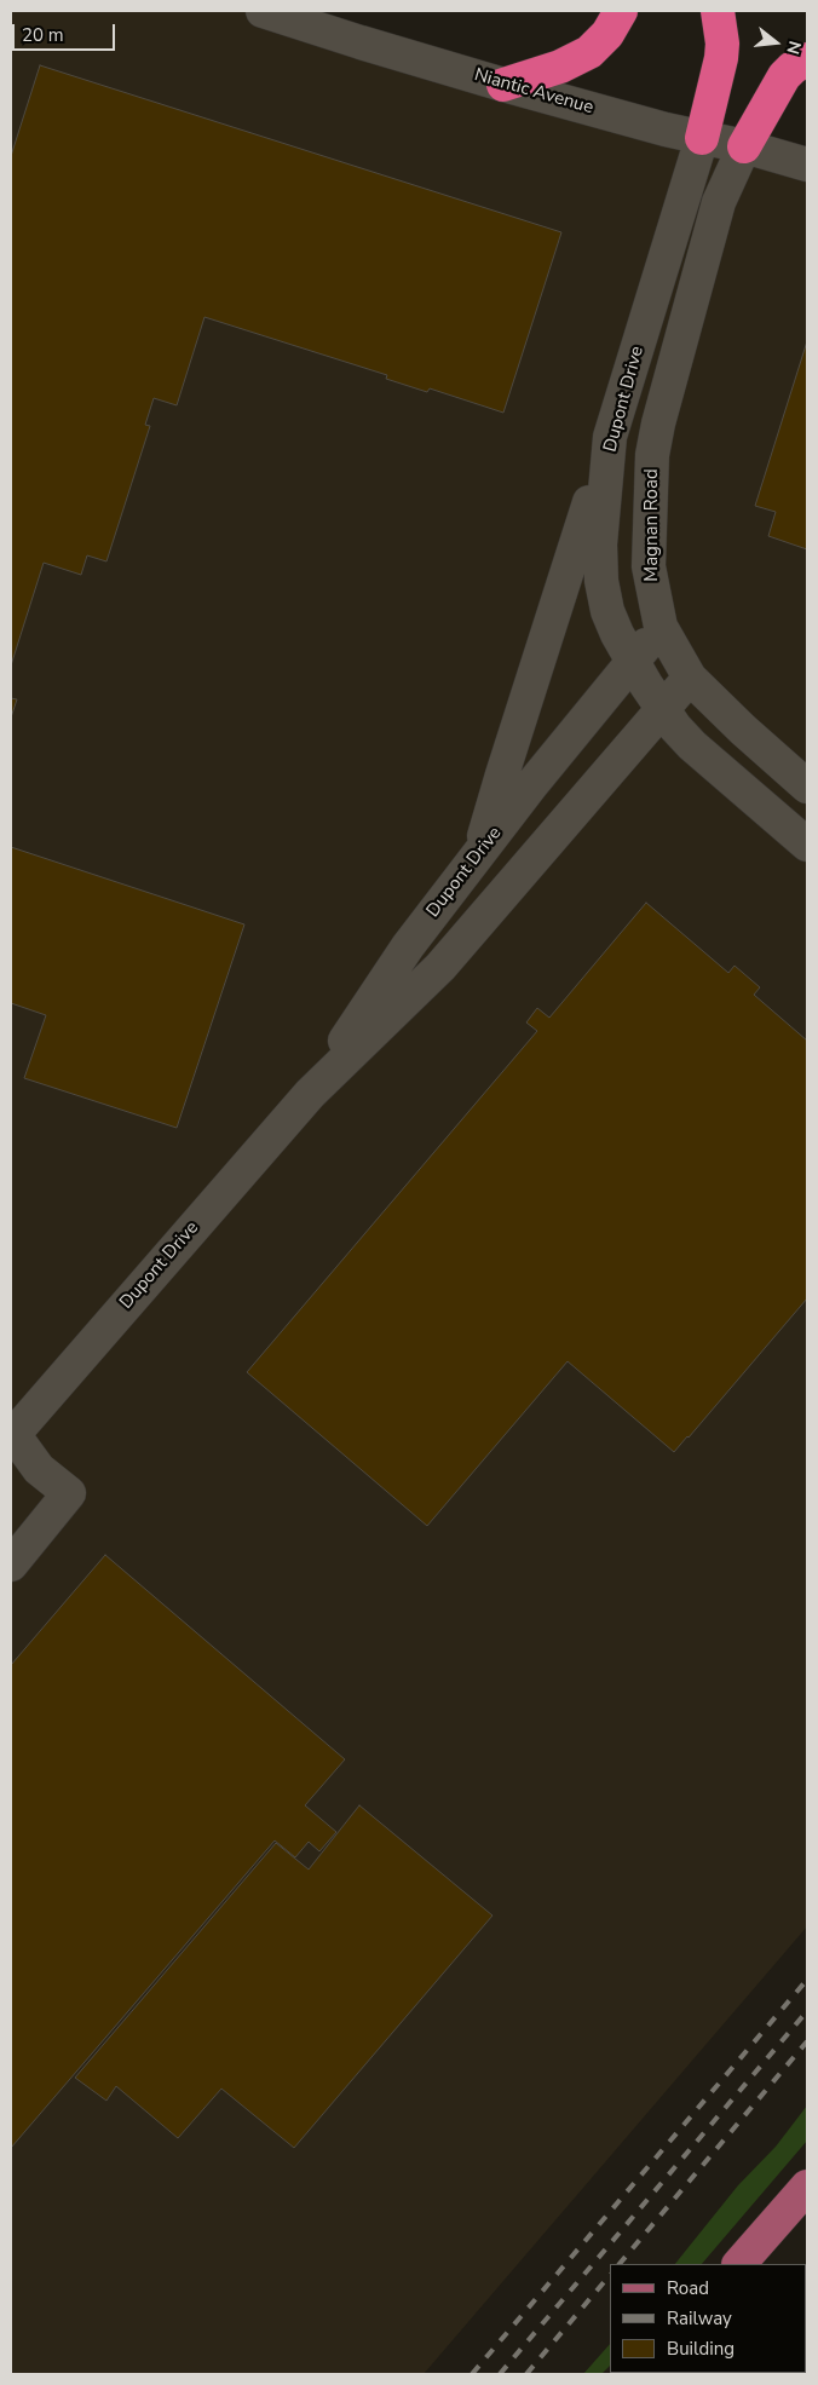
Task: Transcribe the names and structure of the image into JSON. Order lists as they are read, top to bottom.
{
  "streets": {
    "street": ["Niantic Avenue", "Dupont Drive", "Magnan Road"]
  },
  "crossings": [
    ["Niantic Avenue", "Dupont Drive"],
    ["Dupont Drive", "Magnan Road"]
  ],
  "legend": ["Road", "Railway", "Building"],
  "scale_bar": "20 m",
  "north": "right"
}
